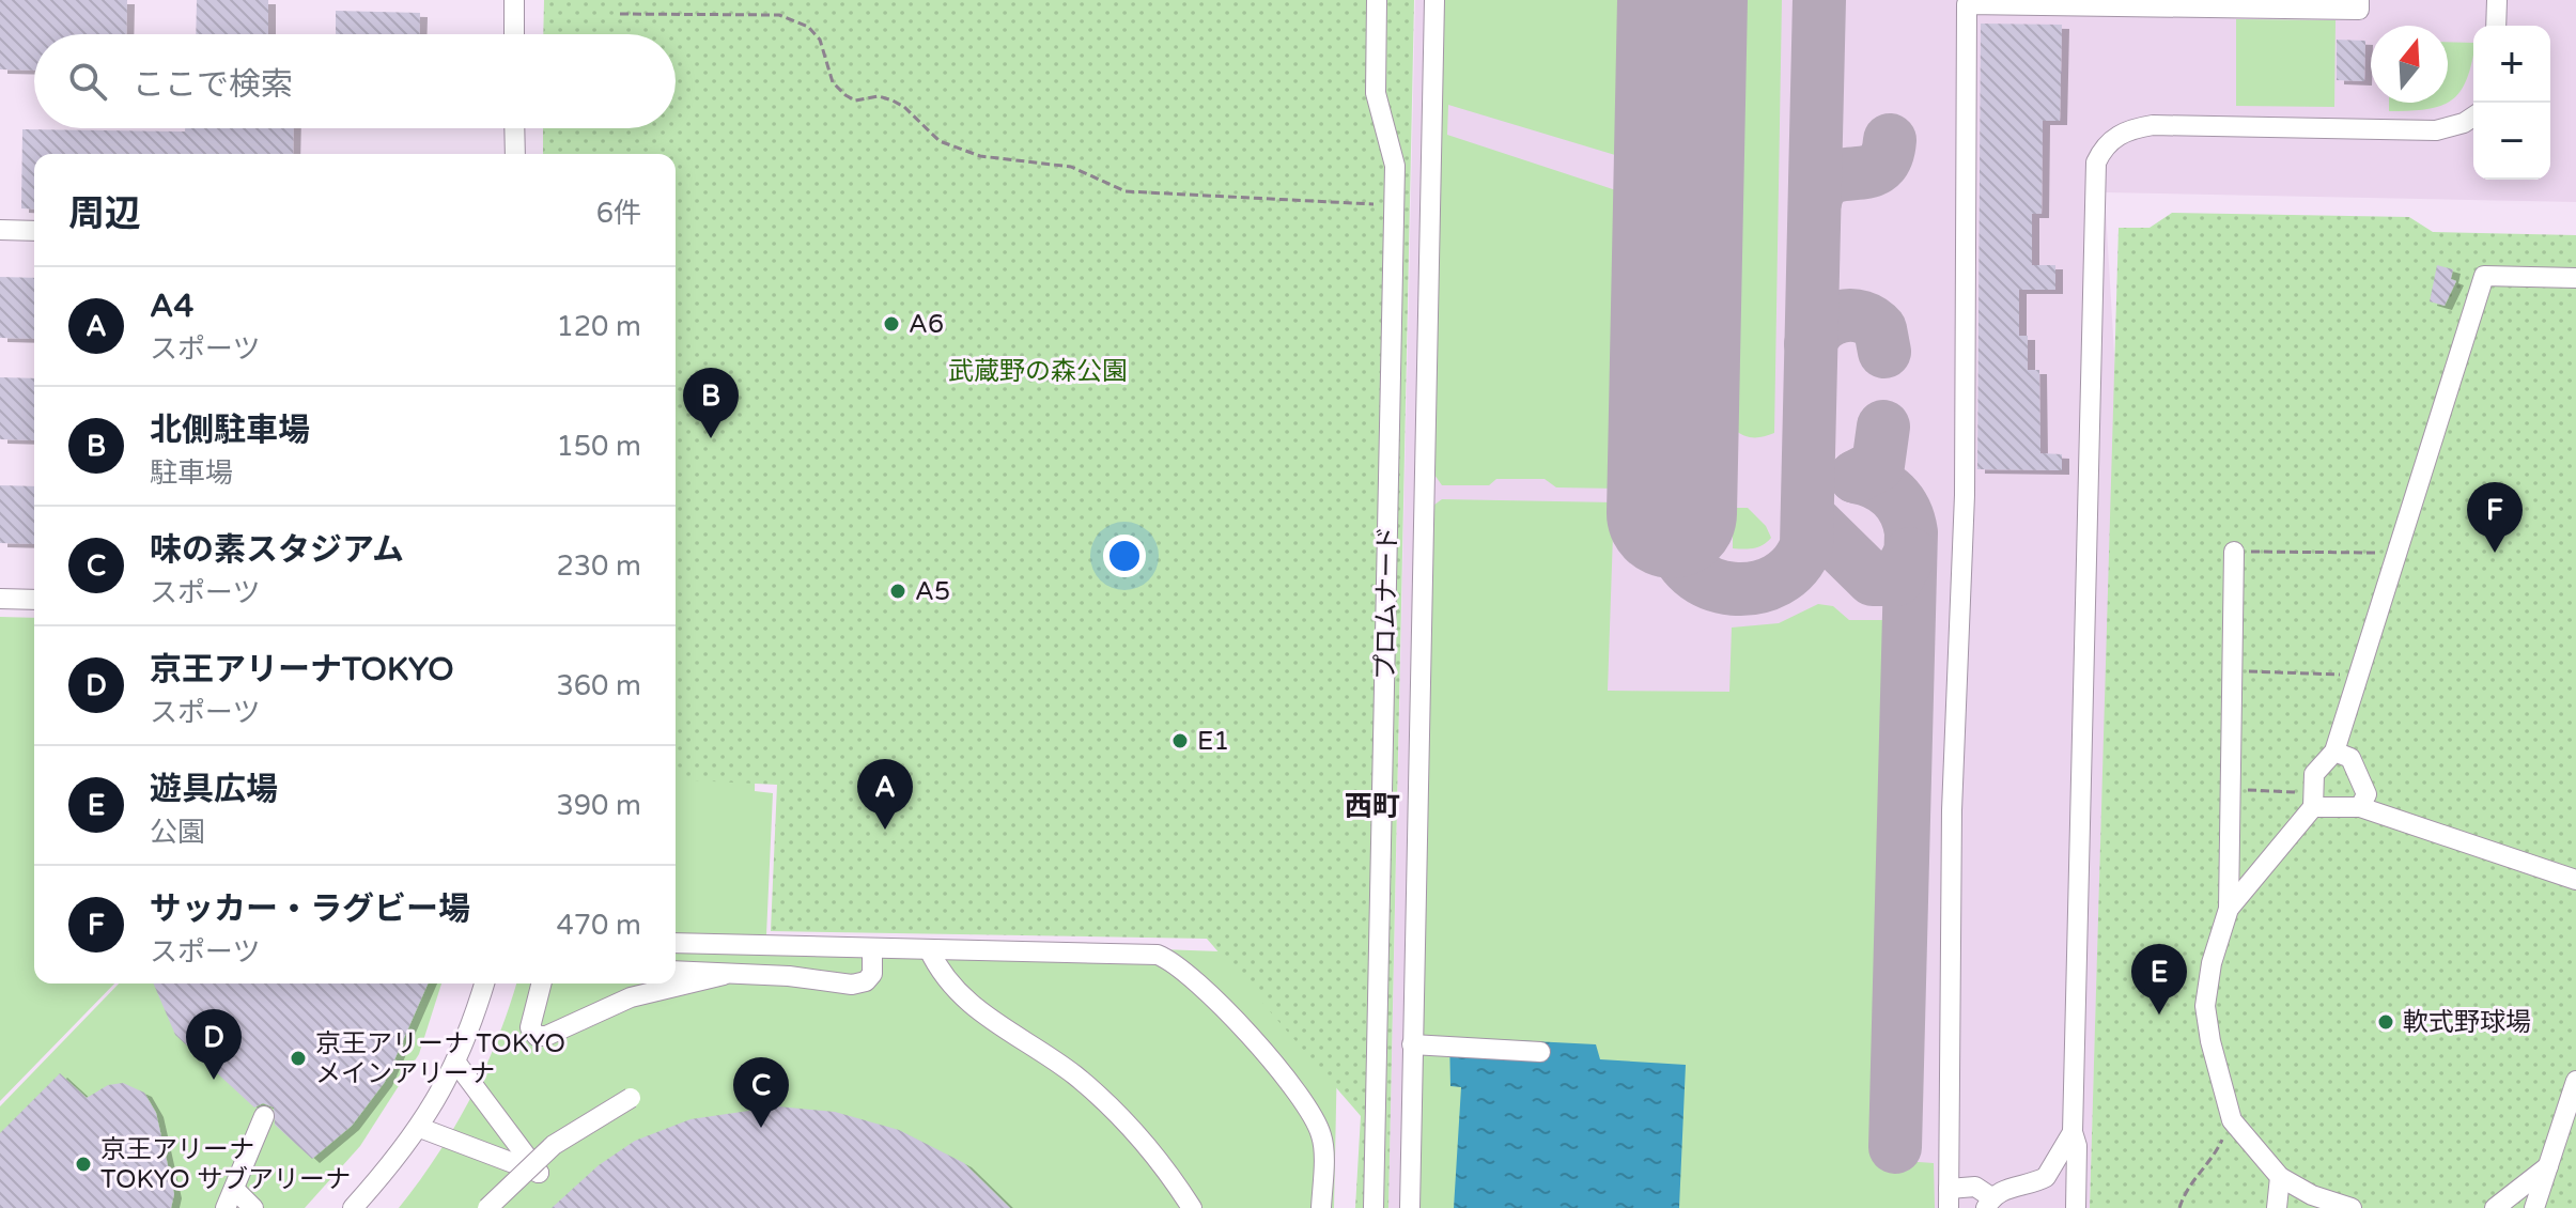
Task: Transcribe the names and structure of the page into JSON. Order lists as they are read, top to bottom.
{
  "streets": {
    "street": ["プロムナード"]
  },
  "districts": ["西町"],
  "parks": ["武蔵野の森公園"],
  "places": [
    "A6",
    "A5",
    "E1",
    "軟式野球場",
    "京王アリーナ TOKYO メインアリーナ",
    "京王アリーナ TOKYO サブアリーナ"
  ],
  "north": "top",
  "page": {
    "map_buttons": ["+", "−"],
    "search": "ここで検索",
    "heading": ["周辺", "6件"],
    "list": [
      {
        "mark": "A",
        "name": "A4",
        "note": "スポーツ",
        "value": "120 m"
      },
      {
        "mark": "B",
        "name": "北側駐車場",
        "note": "駐車場",
        "value": "150 m"
      },
      {
        "mark": "C",
        "name": "味の素スタジアム",
        "note": "スポーツ",
        "value": "230 m"
      },
      {
        "mark": "D",
        "name": "京王アリーナTOKYO",
        "note": "スポーツ",
        "value": "360 m"
      },
      {
        "mark": "E",
        "name": "遊具広場",
        "note": "公園",
        "value": "390 m"
      },
      {
        "mark": "F",
        "name": "サッカー・ラグビー場",
        "note": "スポーツ",
        "value": "470 m"
      }
    ],
    "pins": [
      "B",
      "F",
      "A",
      "E",
      "D",
      "C"
    ]
  }
}
